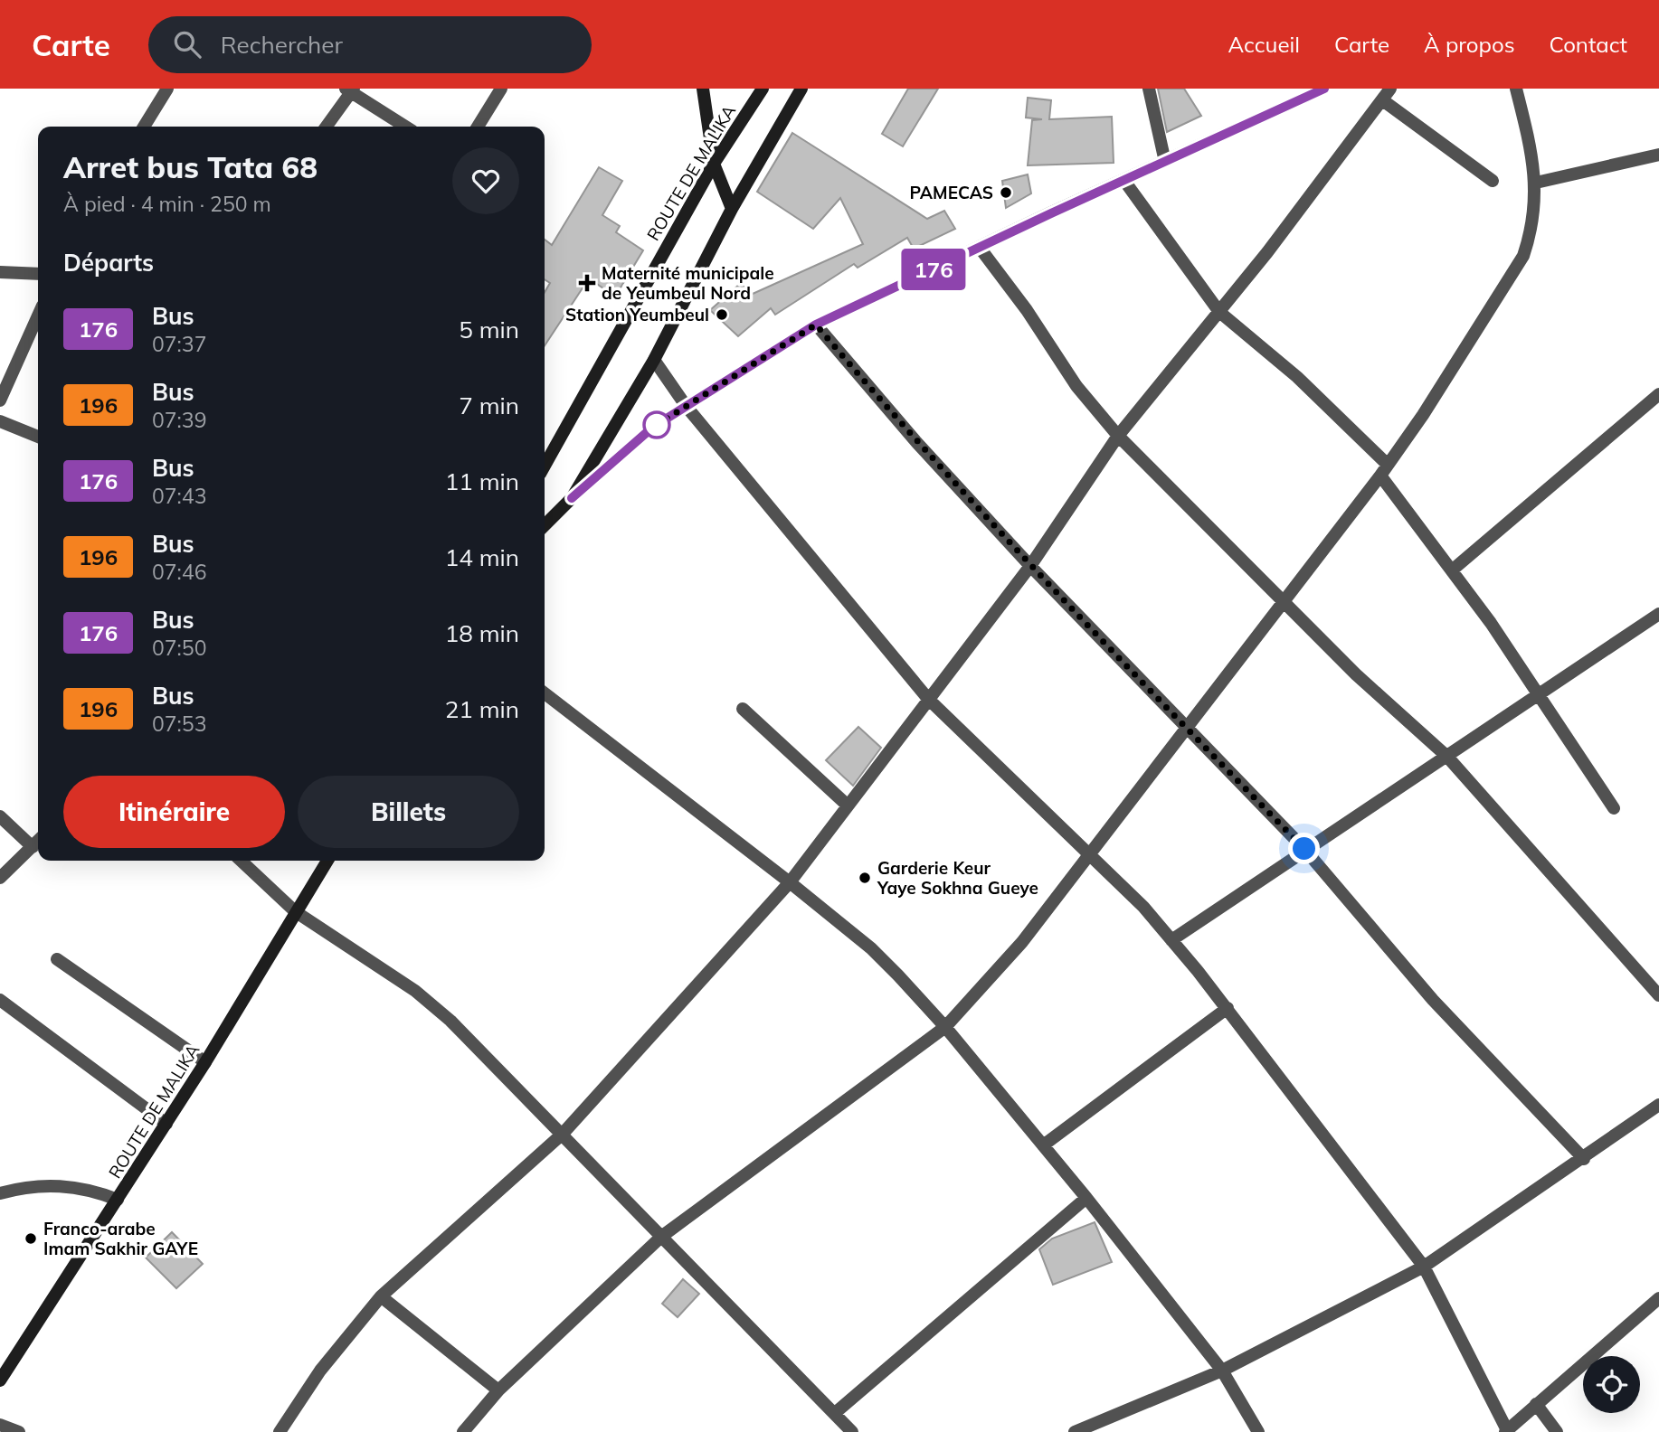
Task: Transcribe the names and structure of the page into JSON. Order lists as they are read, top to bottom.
{
  "streets": {
    "main road": ["ROUTE DE MALIKA"]
  },
  "places": {
    "other": [
      "PAMECAS",
      "Station Yeumbeul",
      "Garderie Keur Yaye Sokhna Gueye",
      "Franco-arabe Imam Sakhir GAYE"
    ],
    "health": ["Maternité municipale de Yeumbeul Nord"]
  },
  "lines": ["bus line 176"],
  "page": {
    "header": "Carte",
    "search": "Rechercher",
    "nav": [
      "Accueil",
      "Carte",
      "À propos",
      "Contact"
    ],
    "on_map": "176",
    "heading": [
      ["Arret bus Tata 68", "À pied · 4 min · 250 m"],
      "Départs"
    ],
    "list": [
      {
        "mark": "176",
        "name": "Bus",
        "note": "07:37",
        "value": "5 min"
      },
      {
        "mark": "196",
        "name": "Bus",
        "note": "07:39",
        "value": "7 min"
      },
      {
        "mark": "176",
        "name": "Bus",
        "note": "07:43",
        "value": "11 min"
      },
      {
        "mark": "196",
        "name": "Bus",
        "note": "07:46",
        "value": "14 min"
      },
      {
        "mark": "176",
        "name": "Bus",
        "note": "07:50",
        "value": "18 min"
      },
      {
        "mark": "196",
        "name": "Bus",
        "note": "07:53",
        "value": "21 min"
      }
    ],
    "buttons": ["Itinéraire", "Billets"]
  }
}
